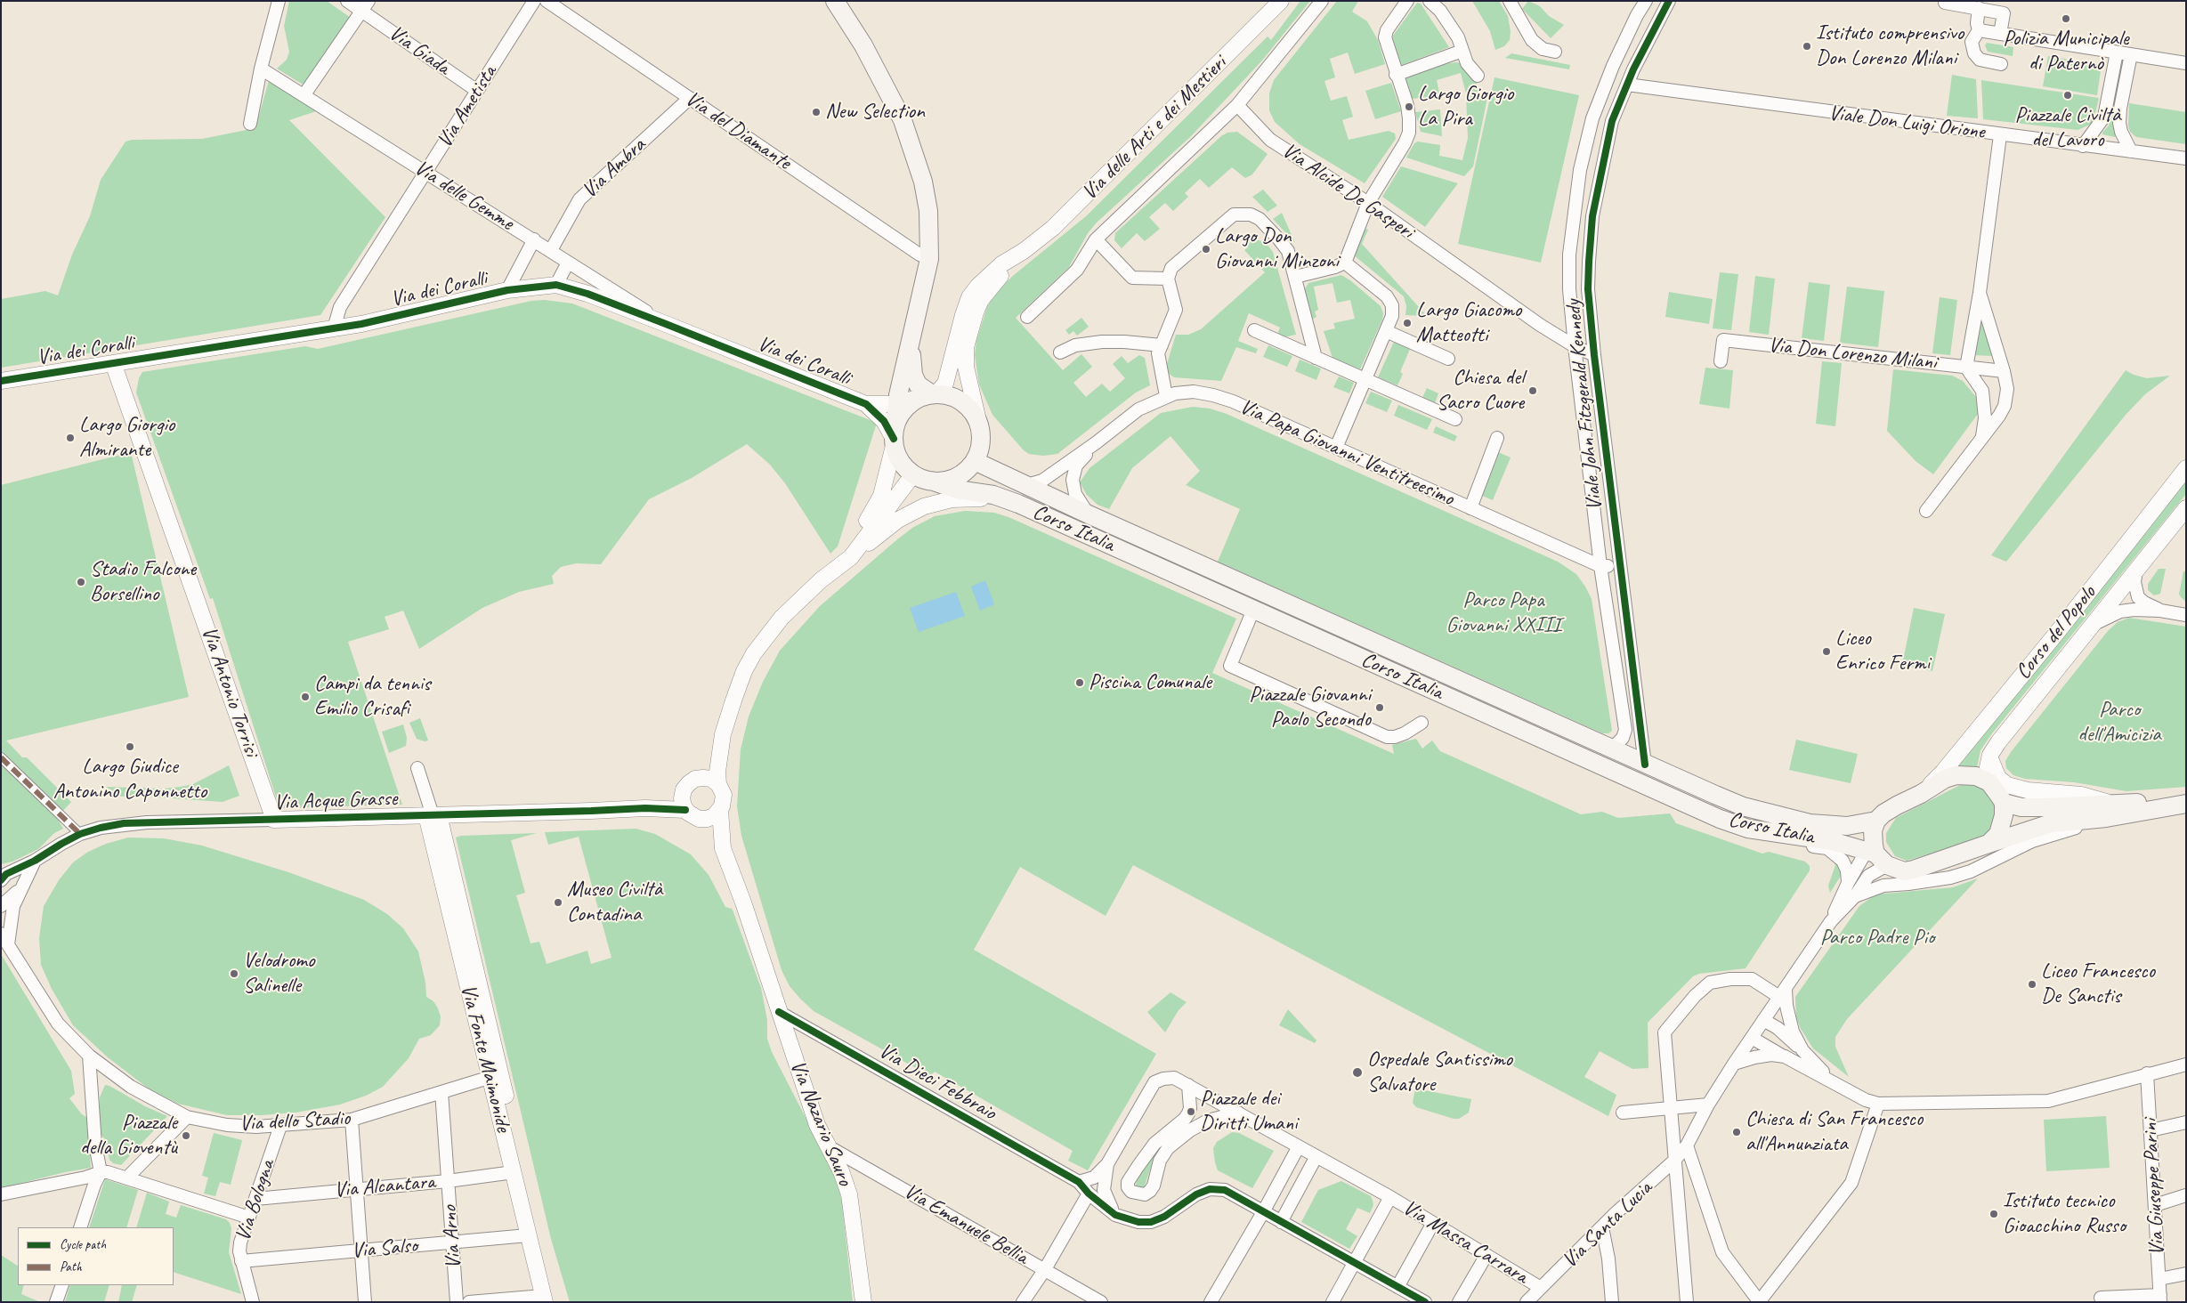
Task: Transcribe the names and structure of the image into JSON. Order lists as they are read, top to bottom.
{
  "streets": {
    "main road": ["Corso Italia"],
    "street": [
      "Via Giada",
      "Via Ametista",
      "Viale Don Luigi Orione",
      "Via delle Arti e dei Mestieri",
      "Via del Diamante",
      "Via Ambra",
      "Via Alcide De Gasperi",
      "Via delle Gemme",
      "Via dei Coralli",
      "Via Don Lorenzo Milani",
      "Viale John Fitzgerald Kennedy",
      "Via Papa Giovanni Ventitreesimo",
      "Corso del Popolo",
      "Via Antonio Torrisi",
      "Via Acque Grasse",
      "Via Fonte Maimonide",
      "Via Dieci Febbraio",
      "Via dello Stadio",
      "Via Nazario Sauro",
      "Via Alcantara",
      "Via Giuseppe Parini",
      "Via Bologna",
      "Via Emanuele Bellia",
      "Via Santa Lucia",
      "Via Arno",
      "Via Massa Carrara",
      "Via Salso"
    ]
  },
  "crossings": [
    ["Via Giada", "Via Ametista"],
    ["Via Ametista", "Via delle Gemme"],
    ["Via Ametista", "Via dei Coralli"],
    ["Viale Don Luigi Orione", "Viale John Fitzgerald Kennedy"],
    ["Via del Diamante", "Via Ambra"],
    ["Via Ambra", "Via delle Gemme"],
    ["Via Alcide De Gasperi", "Viale John Fitzgerald Kennedy"],
    ["Via delle Gemme", "Via dei Coralli"],
    ["Via dei Coralli", "Via Antonio Torrisi"],
    ["Viale John Fitzgerald Kennedy", "Via Papa Giovanni Ventitreesimo"],
    ["Viale John Fitzgerald Kennedy", "Corso Italia"],
    ["Via Antonio Torrisi", "Via Acque Grasse"],
    ["Via Acque Grasse", "Via Fonte Maimonide"],
    ["Via Fonte Maimonide", "Via dello Stadio"],
    ["Via Fonte Maimonide", "Via Alcantara"],
    ["Via Fonte Maimonide", "Via Salso"],
    ["Via Dieci Febbraio", "Via Nazario Sauro"],
    ["Via dello Stadio", "Via Bologna"],
    ["Via dello Stadio", "Via Arno"],
    ["Via Nazario Sauro", "Via Emanuele Bellia"],
    ["Via Alcantara", "Via Bologna"],
    ["Via Alcantara", "Via Arno"],
    ["Via Bologna", "Via Salso"],
    ["Via Santa Lucia", "Via Massa Carrara"],
    ["Via Arno", "Via Salso"]
  ],
  "parks": ["Parco Papa Giovanni XXIII", "Parco dell'Amicizia", "Parco Padre Pio"],
  "places": [
    "Polizia Municipale di Paternò",
    "Istituto comprensivo Don Lorenzo Milani",
    "Piazzale Civiltà del Lavoro",
    "Largo Giorgio La Pira",
    "New Selection",
    "Largo Don Giovanni Minzoni",
    "Largo Giacomo Matteotti",
    "Chiesa del Sacro Cuore",
    "Largo Giorgio Almirante",
    "Stadio Falcone Borsellino",
    "Liceo Enrico Fermi",
    "Piscina Comunale",
    "Campi da tennis Emilio Crisafi",
    "Piazzale Giovanni Paolo Secondo",
    "Largo Giudice Antonino Caponnetto",
    "Museo Civiltà Contadina",
    "Velodromo Salinelle",
    "Liceo Francesco De Sanctis",
    "Ospedale Santissimo Salvatore",
    "Piazzale dei Diritti Umani",
    "Chiesa di San Francesco all'Annunziata",
    "Piazzale della Gioventù",
    "Istituto tecnico Gioacchino Russo"
  ],
  "legend": ["Cycle path", "Path"]
}
